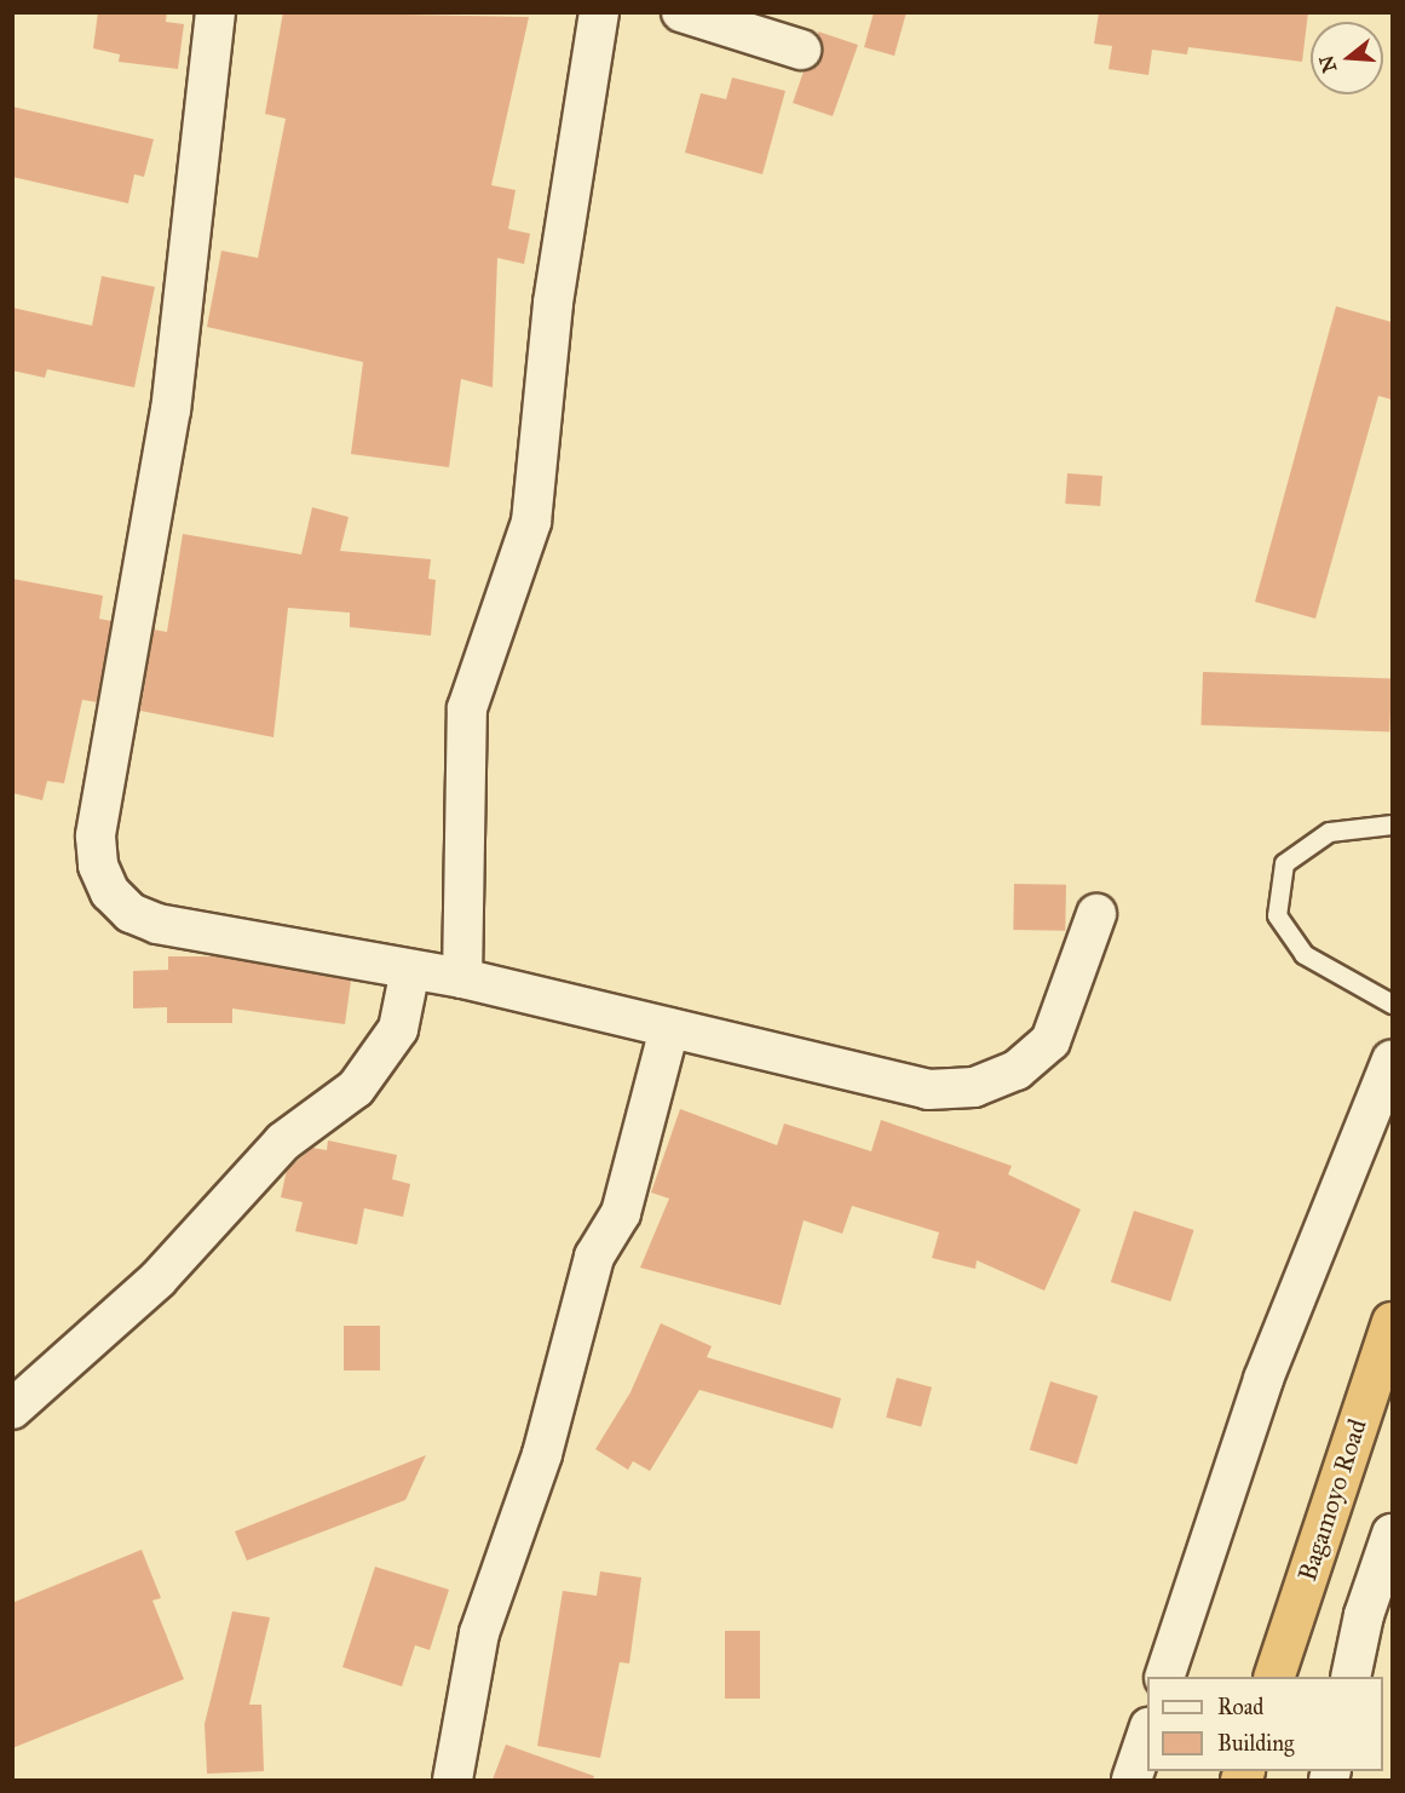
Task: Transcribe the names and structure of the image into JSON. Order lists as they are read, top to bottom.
{
  "streets": {
    "highway": ["Bagamoyo Road"]
  },
  "legend": ["Road", "Building"],
  "north": "left"
}
